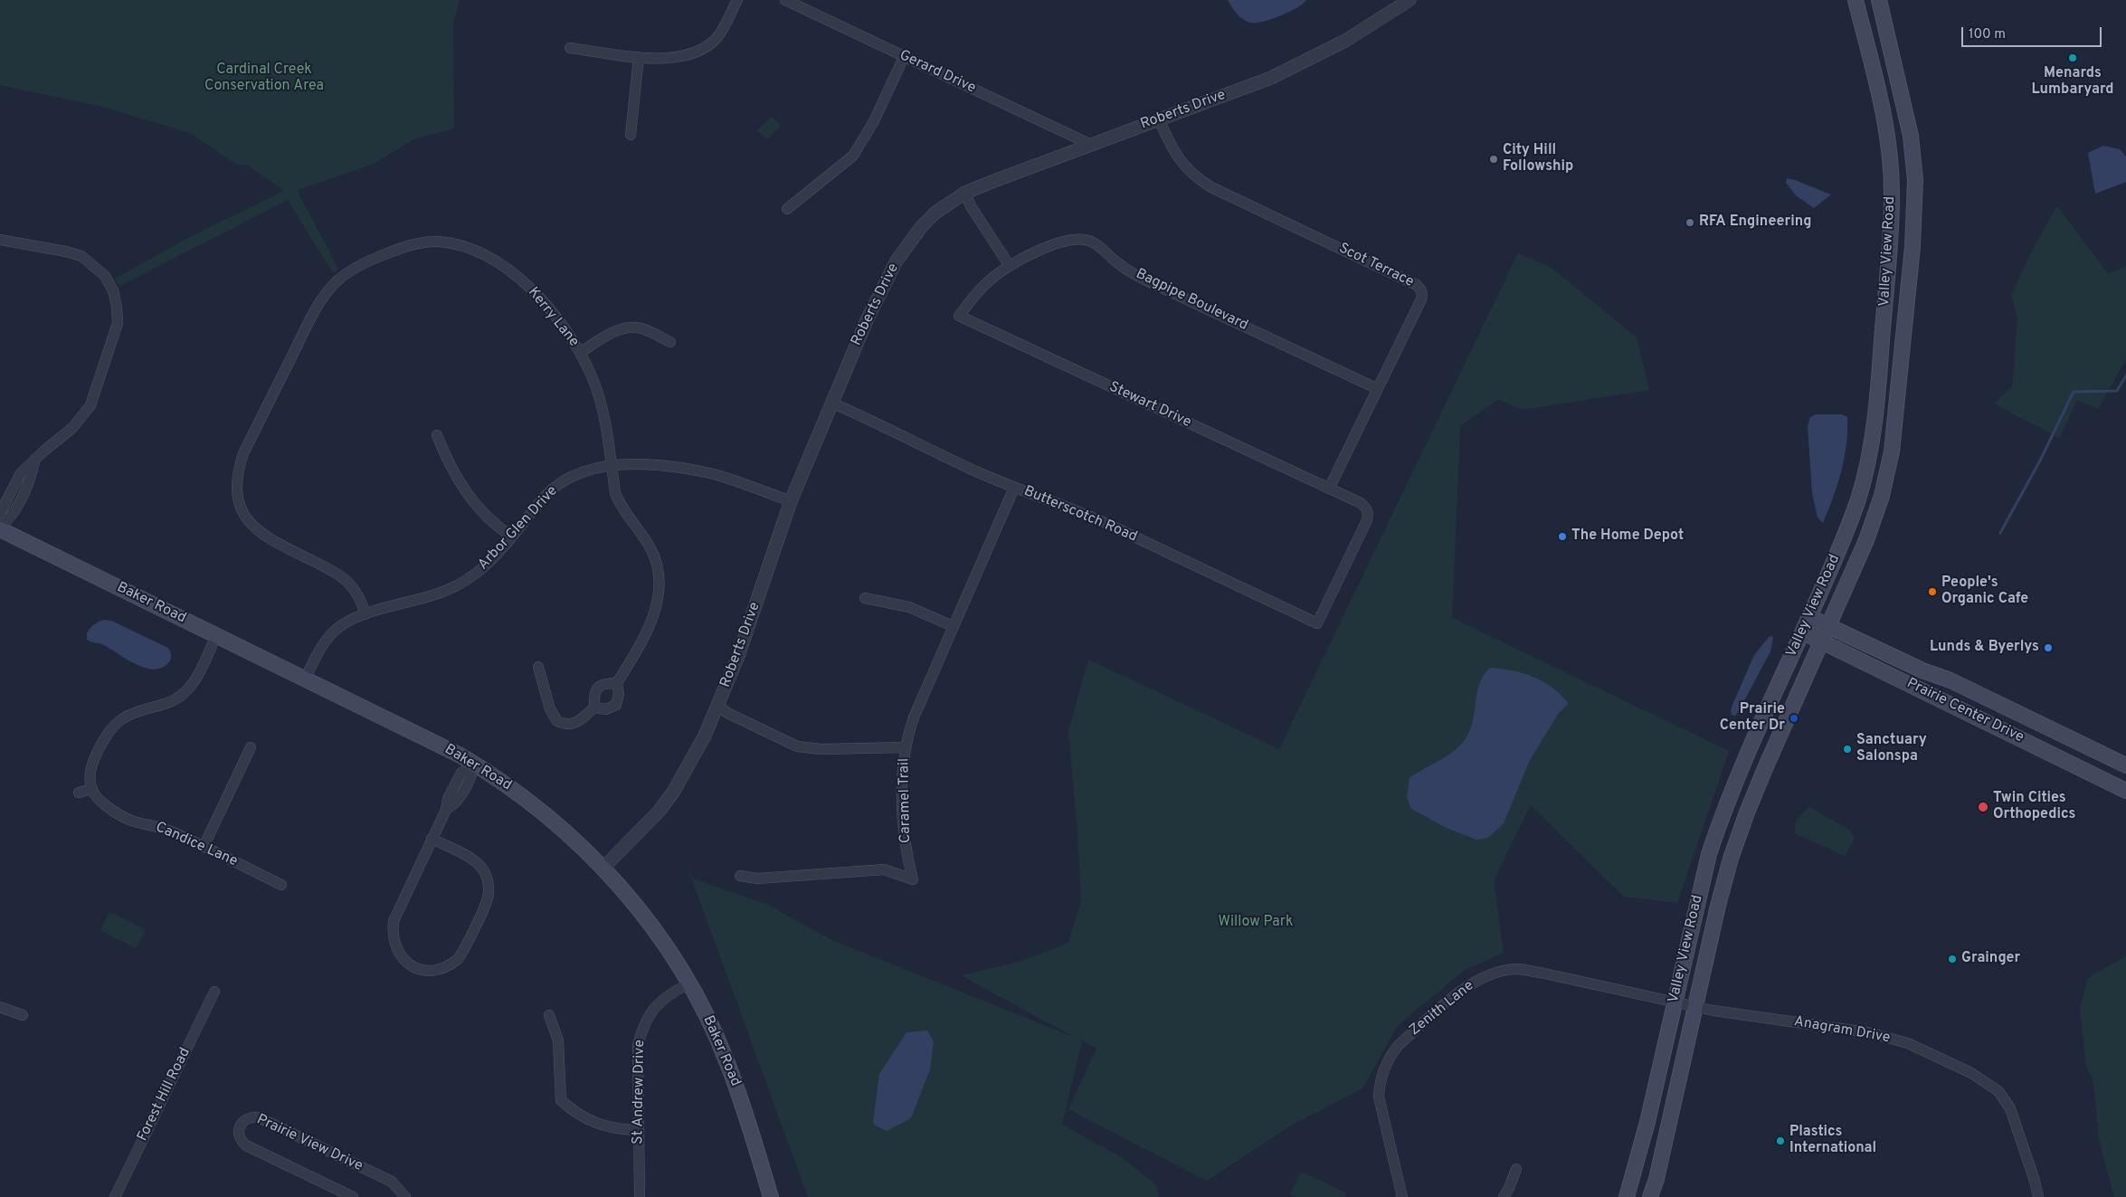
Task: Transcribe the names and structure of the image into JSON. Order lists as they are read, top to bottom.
{
  "streets": {
    "main road": ["Valley View Road", "Baker Road", "Prairie Center Drive"],
    "street": [
      "Gerard Drive",
      "Roberts Drive",
      "Scot Terrace",
      "Bagpipe Boulevard",
      "Kerry Lane",
      "Stewart Drive",
      "Butterscotch Road",
      "Arbor Glen Drive",
      "Caramel Trail",
      "Candice Lane",
      "Zenith Lane",
      "Anagram Drive",
      "St Andrew Drive",
      "Forest Hill Road",
      "Prairie View Drive"
    ]
  },
  "crossings": [
    ["Gerard Drive", "Roberts Drive"],
    ["Roberts Drive", "Scot Terrace"],
    ["Roberts Drive", "Butterscotch Road"],
    ["Roberts Drive", "Arbor Glen Drive"],
    ["Roberts Drive", "Baker Road"],
    ["Valley View Road", "Prairie Center Drive"],
    ["Valley View Road", "Zenith Lane"],
    ["Valley View Road", "Anagram Drive"],
    ["Scot Terrace", "Bagpipe Boulevard"],
    ["Scot Terrace", "Stewart Drive"],
    ["Bagpipe Boulevard", "Stewart Drive"],
    ["Kerry Lane", "Arbor Glen Drive"],
    ["Stewart Drive", "Butterscotch Road"],
    ["Butterscotch Road", "Caramel Trail"],
    ["Arbor Glen Drive", "Baker Road"],
    ["Baker Road", "St Andrew Drive"],
    ["Zenith Lane", "Anagram Drive"]
  ],
  "parks": ["Cardinal Creek Conservation Area", "Willow Park"],
  "places": [
    "Menards Lumbaryard",
    "City Hill Followship",
    "RFA Engineering",
    "The Home Depot",
    "People's Organic Cafe",
    "Lunds & Byerlys",
    "Prairie Center Dr",
    "Sanctuary Salonspa",
    "Twin Cities Orthopedics",
    "Grainger",
    "Plastics International"
  ],
  "scale_bar": "100 m"
}
